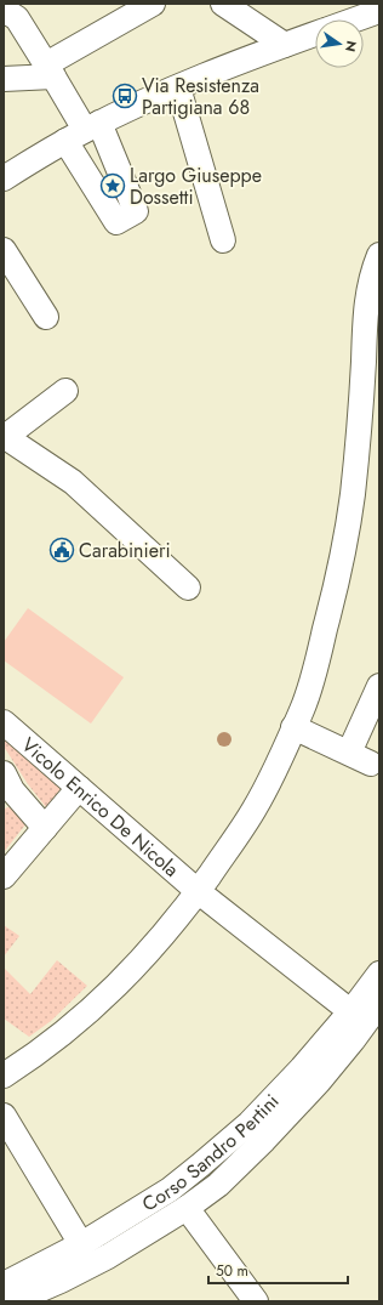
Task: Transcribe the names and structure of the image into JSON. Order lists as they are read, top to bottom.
{
  "streets": {
    "street": ["Vicolo Enrico De Nicola", "Corso Sandro Pertini"]
  },
  "crossings": [
    ["Vicolo Enrico De Nicola", "Corso Sandro Pertini"]
  ],
  "places": {
    "bus stop": ["Via Resistenza Partigiana 68"],
    "place": ["Largo Giuseppe Dossetti"],
    "public building": ["Carabinieri"]
  },
  "scale_bar": "50 m",
  "north": "right"
}
